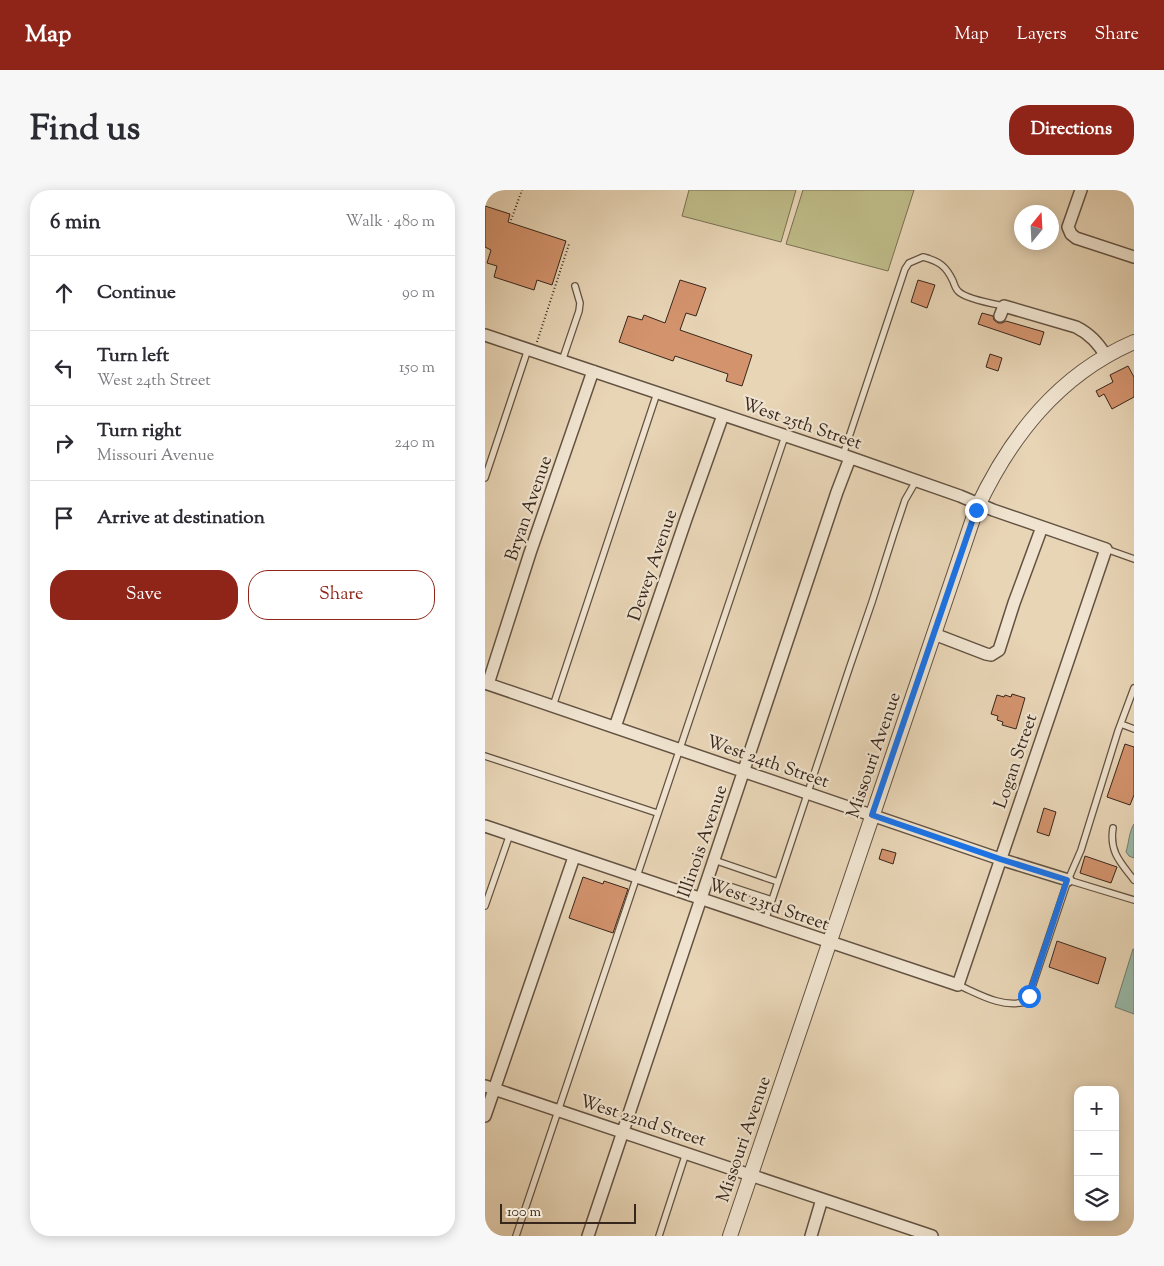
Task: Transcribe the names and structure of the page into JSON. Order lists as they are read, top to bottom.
{
  "streets": {
    "street": [
      "West 25th Street",
      "Bryan Avenue",
      "Dewey Avenue",
      "Missouri Avenue",
      "West 24th Street",
      "Logan Street",
      "Illinois Avenue",
      "West 23rd Street",
      "West 22nd Street"
    ]
  },
  "crossings": [
    ["West 25th Street", "Bryan Avenue"],
    ["West 25th Street", "Dewey Avenue"],
    ["West 25th Street", "Missouri Avenue"],
    ["West 25th Street", "Logan Street"],
    ["West 25th Street", "Illinois Avenue"],
    ["Bryan Avenue", "West 24th Street"],
    ["Dewey Avenue", "West 24th Street"],
    ["Missouri Avenue", "West 24th Street"],
    ["Missouri Avenue", "West 23rd Street"],
    ["Missouri Avenue", "West 22nd Street"],
    ["West 24th Street", "Logan Street"],
    ["West 24th Street", "Illinois Avenue"],
    ["Logan Street", "West 23rd Street"],
    ["Illinois Avenue", "West 23rd Street"],
    ["Illinois Avenue", "West 22nd Street"]
  ],
  "scale_bar": "100 m",
  "north": "top",
  "page": {
    "header": "Map",
    "nav": ["Map", "Layers", "Share"],
    "title": "Find us",
    "buttons": [
      "Directions",
      ["Save", "Share"]
    ],
    "heading": ["6 min", "Walk · 480 m"],
    "list": [
      ["Continue", "90 m"],
      ["Turn left", "West 24th Street", "150 m"],
      ["Turn right", "Missouri Avenue", "240 m"],
      "Arrive at destination"
    ],
    "map_buttons": ["+", "−"],
    "scale": "100 m"
  }
}
